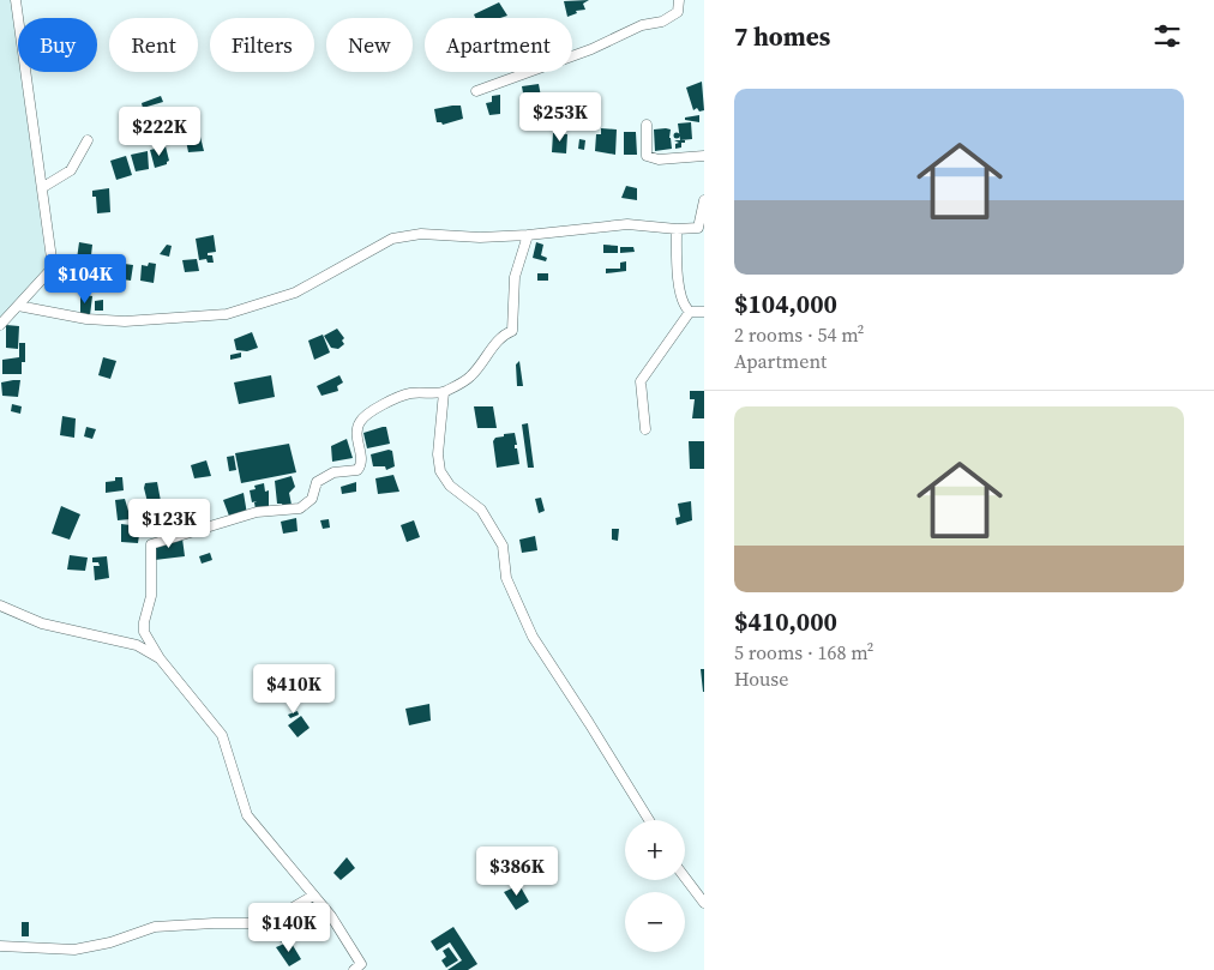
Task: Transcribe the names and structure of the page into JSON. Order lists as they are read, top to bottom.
{
  "page": {
    "heading": "7 homes",
    "chip": [
      "Buy",
      "Rent",
      "Filters",
      "New",
      "Apartment"
    ],
    "list": [
      {
        "name": "$104,000",
        "note": "2 rooms · 54 m² · Apartment"
      },
      {
        "name": "$410,000",
        "note": "5 rooms · 168 m² · House"
      }
    ],
    "price": [
      "$253K",
      "$222K",
      "$104K",
      "$123K",
      "$410K",
      "$386K",
      "$140K"
    ],
    "map_buttons": ["+", "−"]
  }
}
